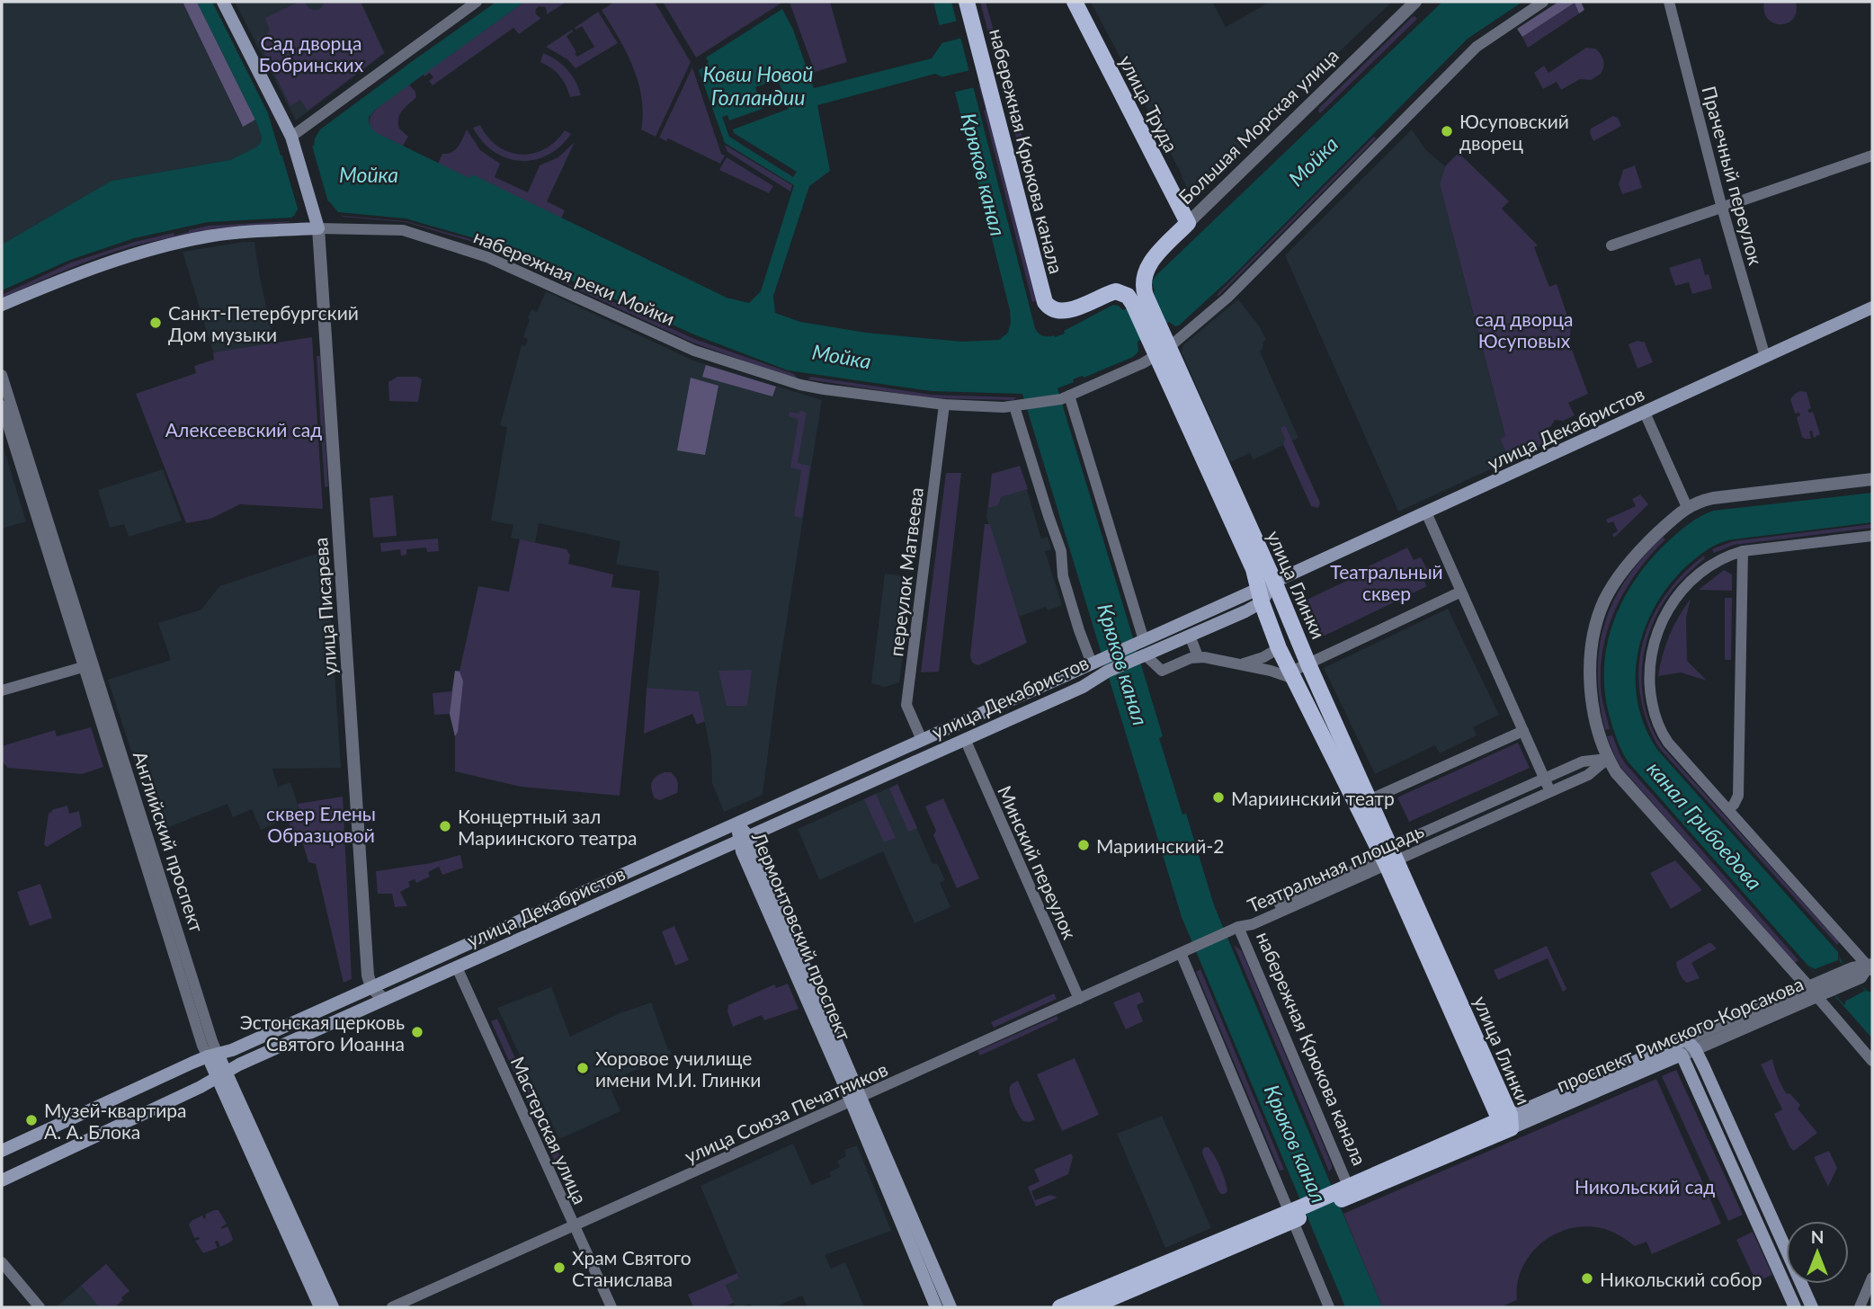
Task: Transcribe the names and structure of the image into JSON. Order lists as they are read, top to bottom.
{
  "streets": {
    "main road": [
      "улица Труда",
      "Большая Морская улица",
      "набережная Крюкова канала",
      "набережная реки Мойки",
      "улица Декабристов",
      "улица Глинки",
      "улица Писарева",
      "Английский проспект",
      "Лермонтовский проспект",
      "проспект Римского-Корсакова"
    ],
    "street": [
      "Прачечный переулок",
      "переулок Матвеева",
      "Минский переулок",
      "Театральная площадь",
      "улица Союза Печатников",
      "Мастерская улица"
    ]
  },
  "crossings": [
    ["улица Труда", "Большая Морская улица"],
    ["Большая Морская улица", "набережная Крюкова канала"],
    ["Большая Морская улица", "улица Глинки"],
    ["набережная Крюкова канала", "улица Глинки"],
    ["набережная Крюкова канала", "Театральная площадь"],
    ["набережная Крюкова канала", "проспект Римского-Корсакова"],
    ["набережная Крюкова канала", "улица Союза Печатников"],
    ["Прачечный переулок", "улица Декабристов"],
    ["набережная реки Мойки", "переулок Матвеева"],
    ["набережная реки Мойки", "улица Писарева"],
    ["улица Декабристов", "переулок Матвеева"],
    ["улица Декабристов", "улица Глинки"],
    ["улица Декабристов", "улица Писарева"],
    ["улица Декабристов", "Английский проспект"],
    ["улица Декабристов", "Минский переулок"],
    ["улица Декабристов", "Лермонтовский проспект"],
    ["улица Декабристов", "Мастерская улица"],
    ["улица Глинки", "Театральная площадь"],
    ["улица Глинки", "проспект Римского-Корсакова"],
    ["Минский переулок", "улица Союза Печатников"],
    ["Театральная площадь", "улица Союза Печатников"],
    ["Лермонтовский проспект", "улица Союза Печатников"],
    ["улица Союза Печатников", "Мастерская улица"]
  ],
  "water": [
    "Ковш Новой Голландии",
    "Мойка",
    "Крюков канал",
    "канал Грибоедова"
  ],
  "parks": [
    "Сад дворца Бобринских",
    "сад дворца Юсуповых",
    "Алексеевский сад",
    "Театральный сквер",
    "сквер Елены Образцовой",
    "Никольский сад"
  ],
  "places": [
    "Юсуповский дворец",
    "Санкт-Петербургский Дом музыки",
    "Мариинский театр",
    "Концертный зал Мариинского театра",
    "Мариинский-2",
    "Эстонская церковь Святого Иоанна",
    "Хоровое училище имени М.И. Глинки",
    "Музей-квартира А. А. Блока",
    "Храм Святого Станислава",
    "Никольский собор"
  ],
  "north": "top"
}
